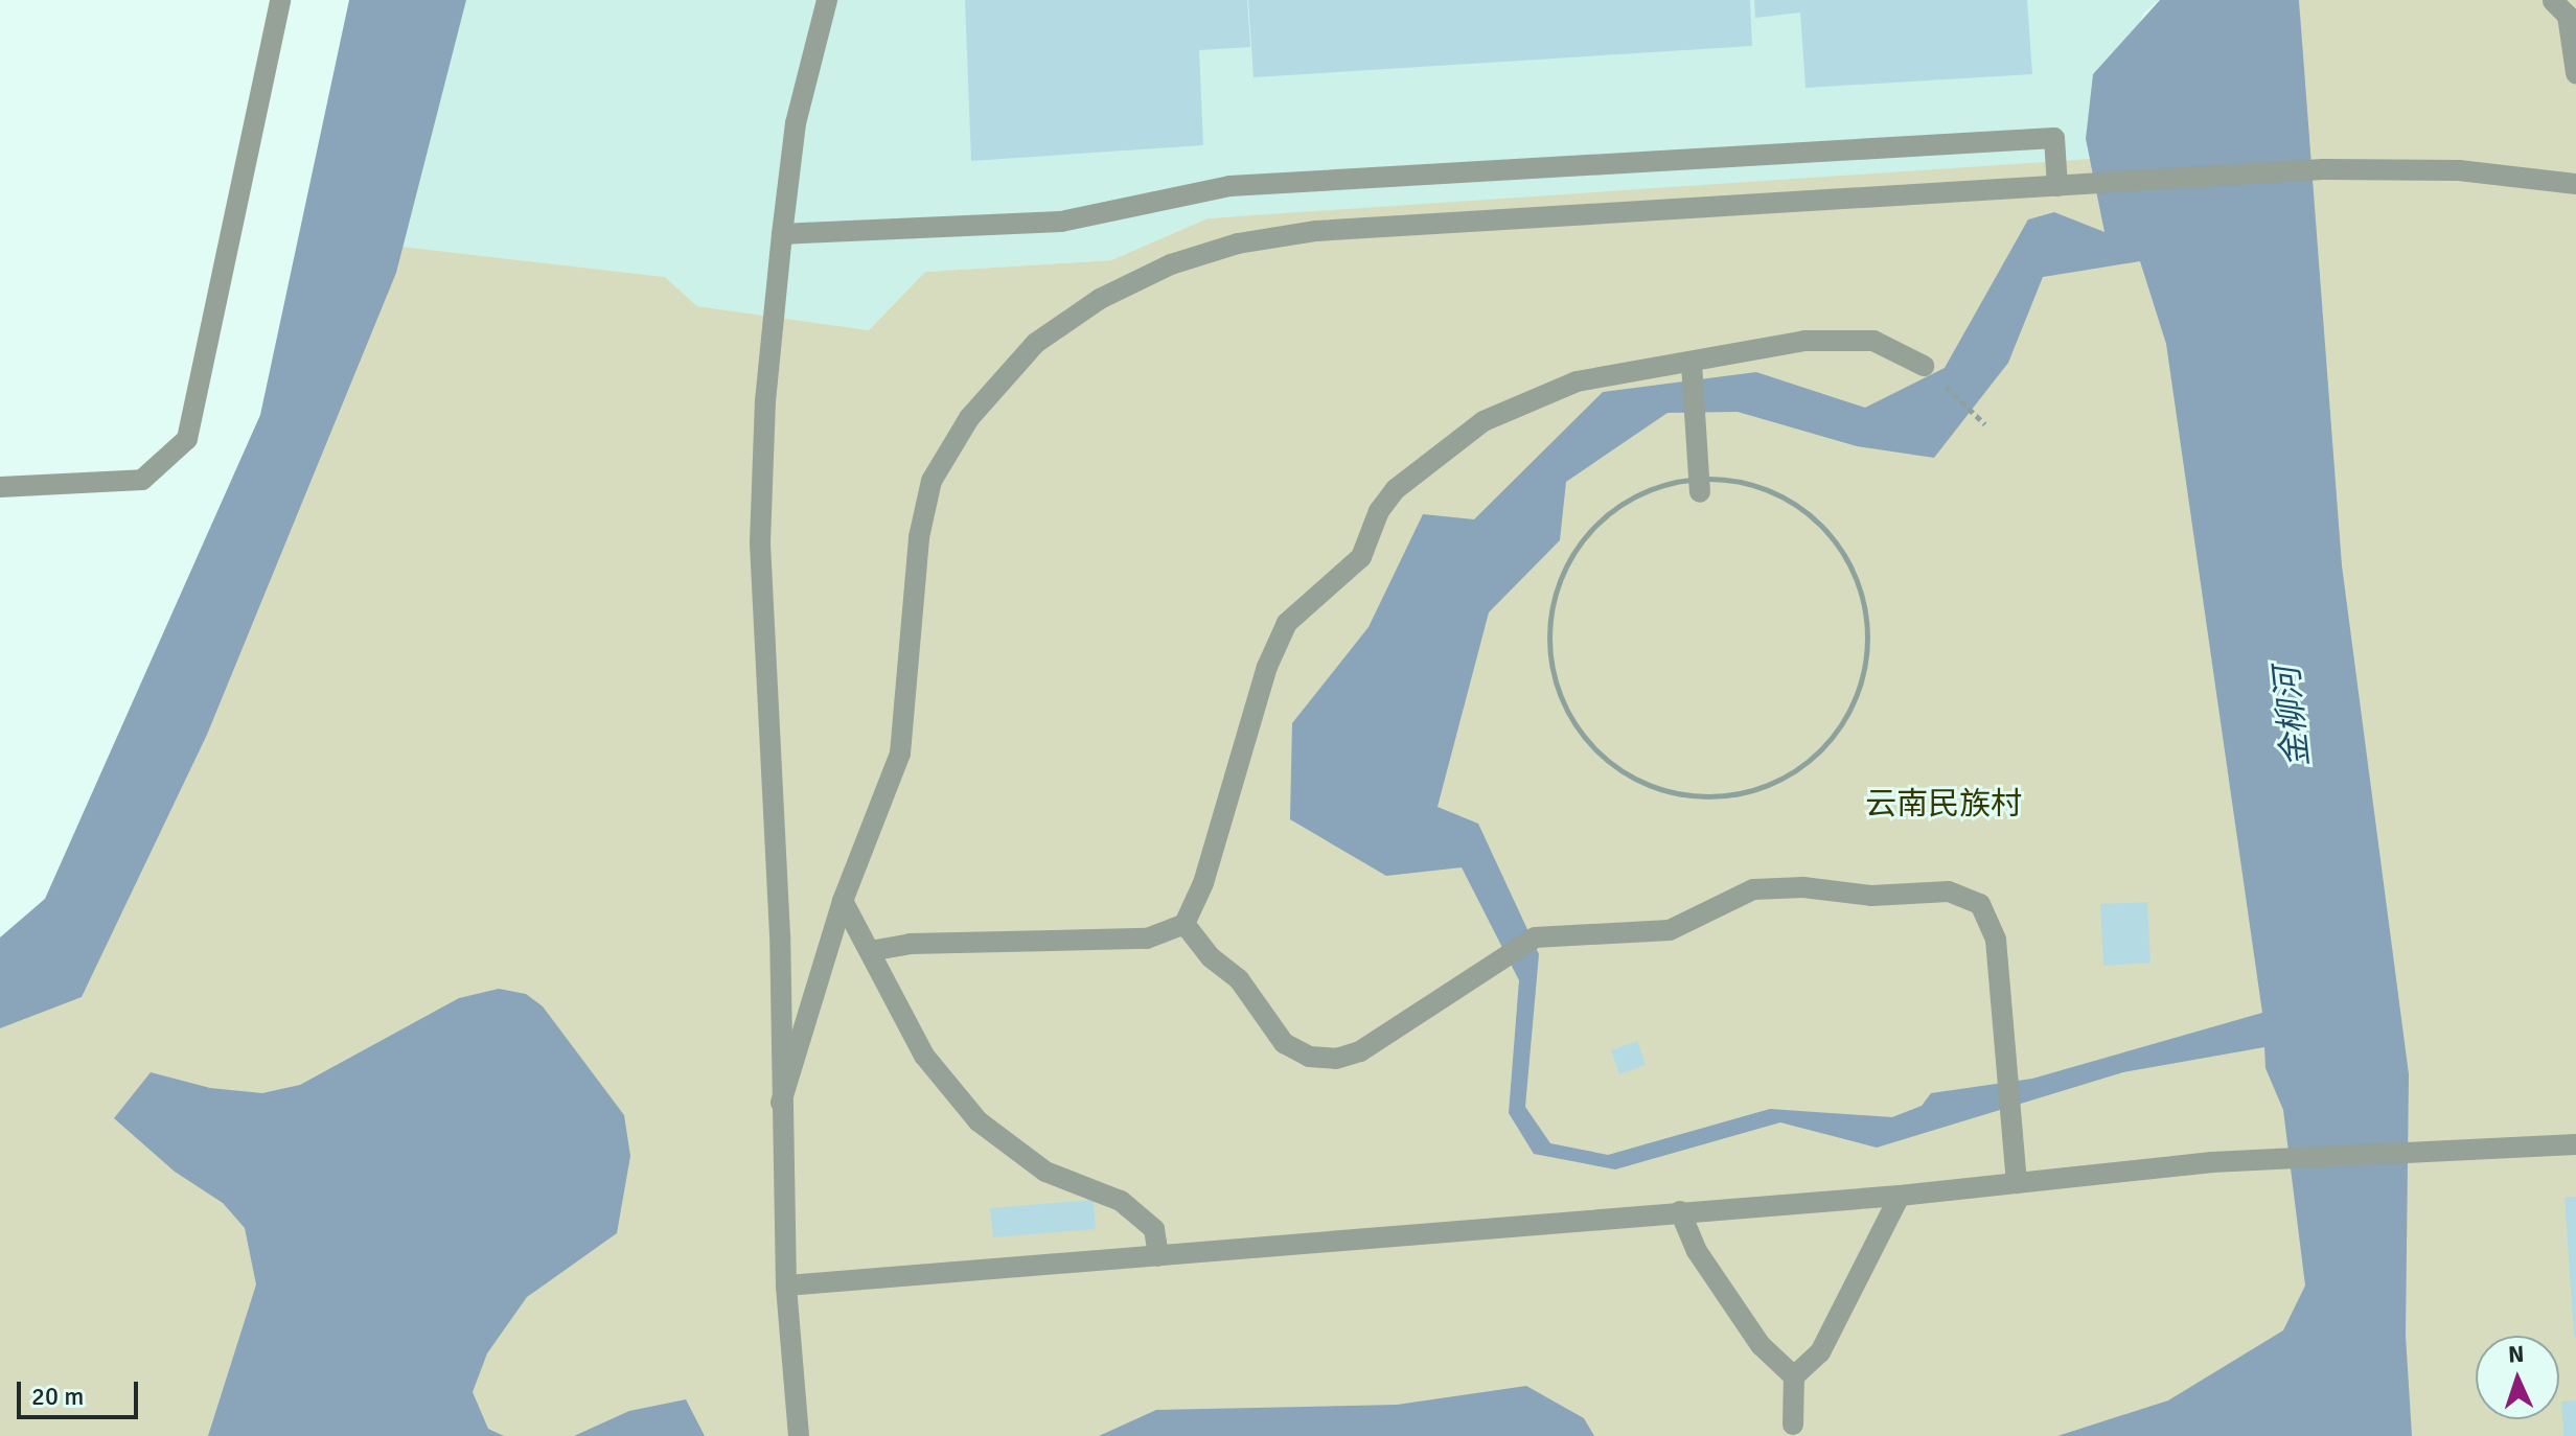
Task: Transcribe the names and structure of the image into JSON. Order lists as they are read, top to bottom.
{
  "water": ["金柳河"],
  "parks": ["云南民族村"],
  "scale_bar": "20 m",
  "north": "top"
}
